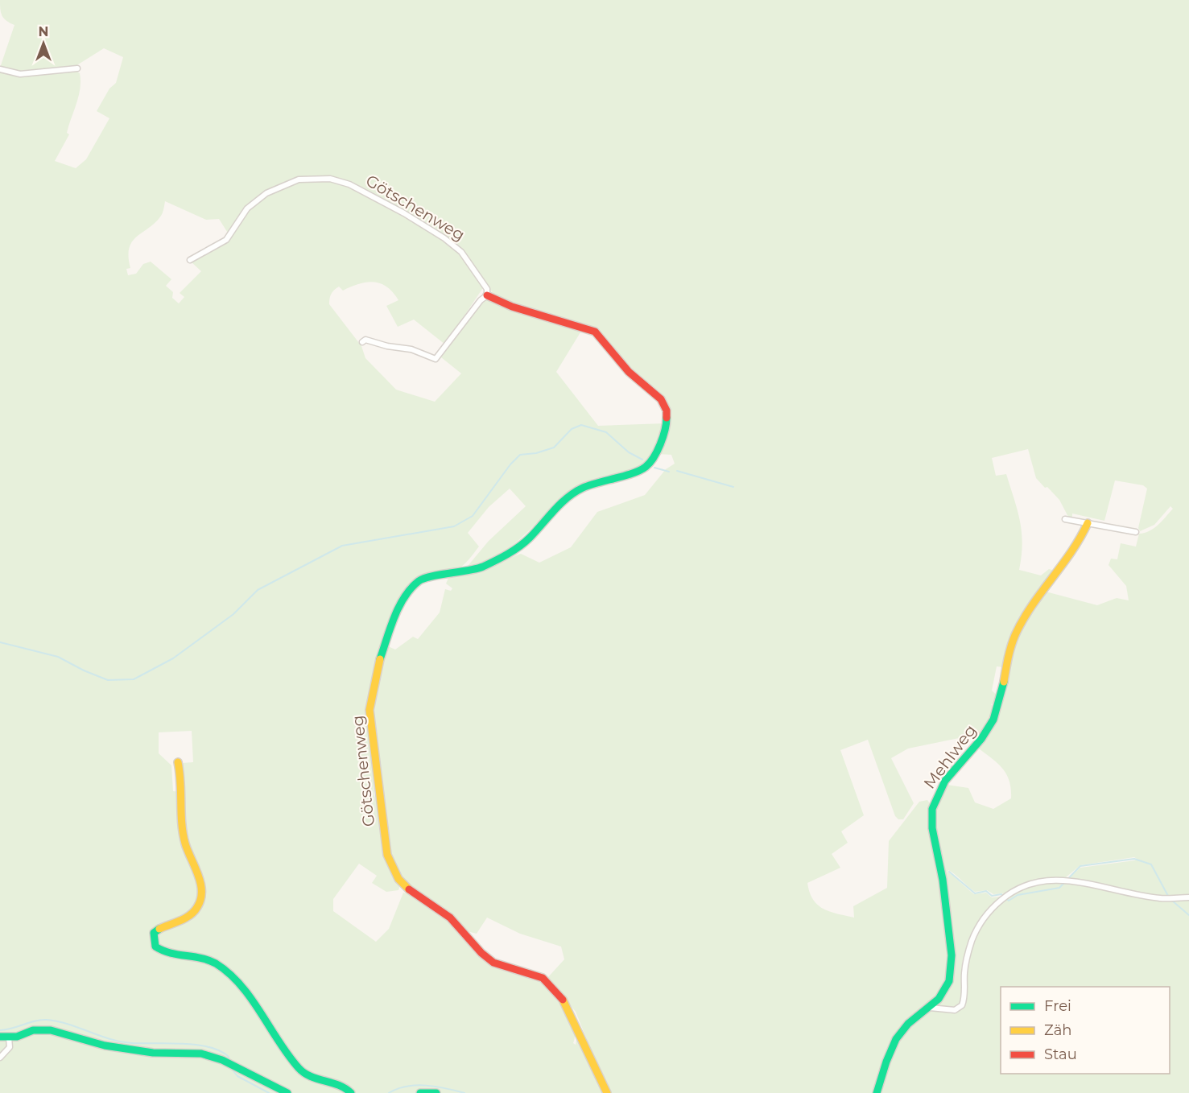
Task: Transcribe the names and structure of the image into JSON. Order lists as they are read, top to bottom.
{
  "streets": {
    "street": ["Götschenweg", "Mehlweg"]
  },
  "legend": ["Frei", "Zäh", "Stau"],
  "north": "top"
}
